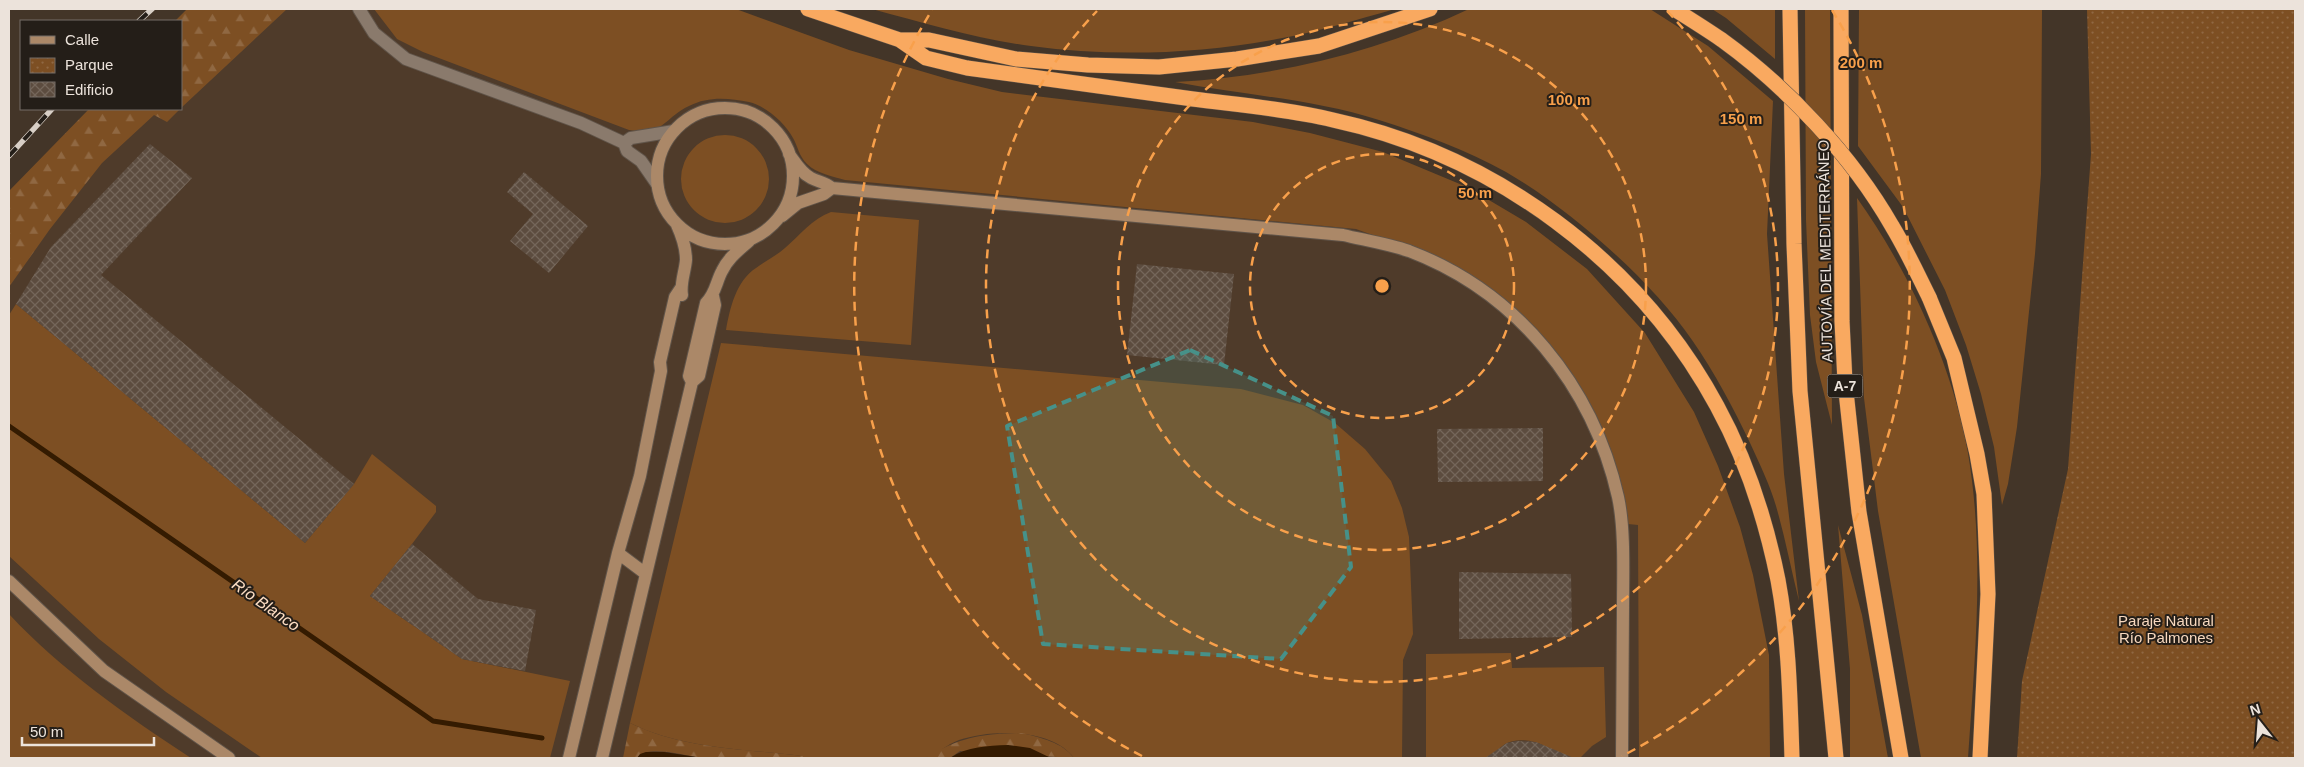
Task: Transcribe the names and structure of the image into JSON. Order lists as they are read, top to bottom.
{
  "streets": {
    "highway": ["AUTOVÍA DEL MEDITERRÁNEO", "A-7"]
  },
  "water": ["Río Blanco"],
  "parks": ["Paraje Natural Río Palmones"],
  "legend": ["Calle", "Parque", "Edificio"],
  "scale_bar": "50 m",
  "north": "top",
  "rings": [
    "200 m",
    "100 m",
    "150 m",
    "50 m"
  ]
}
